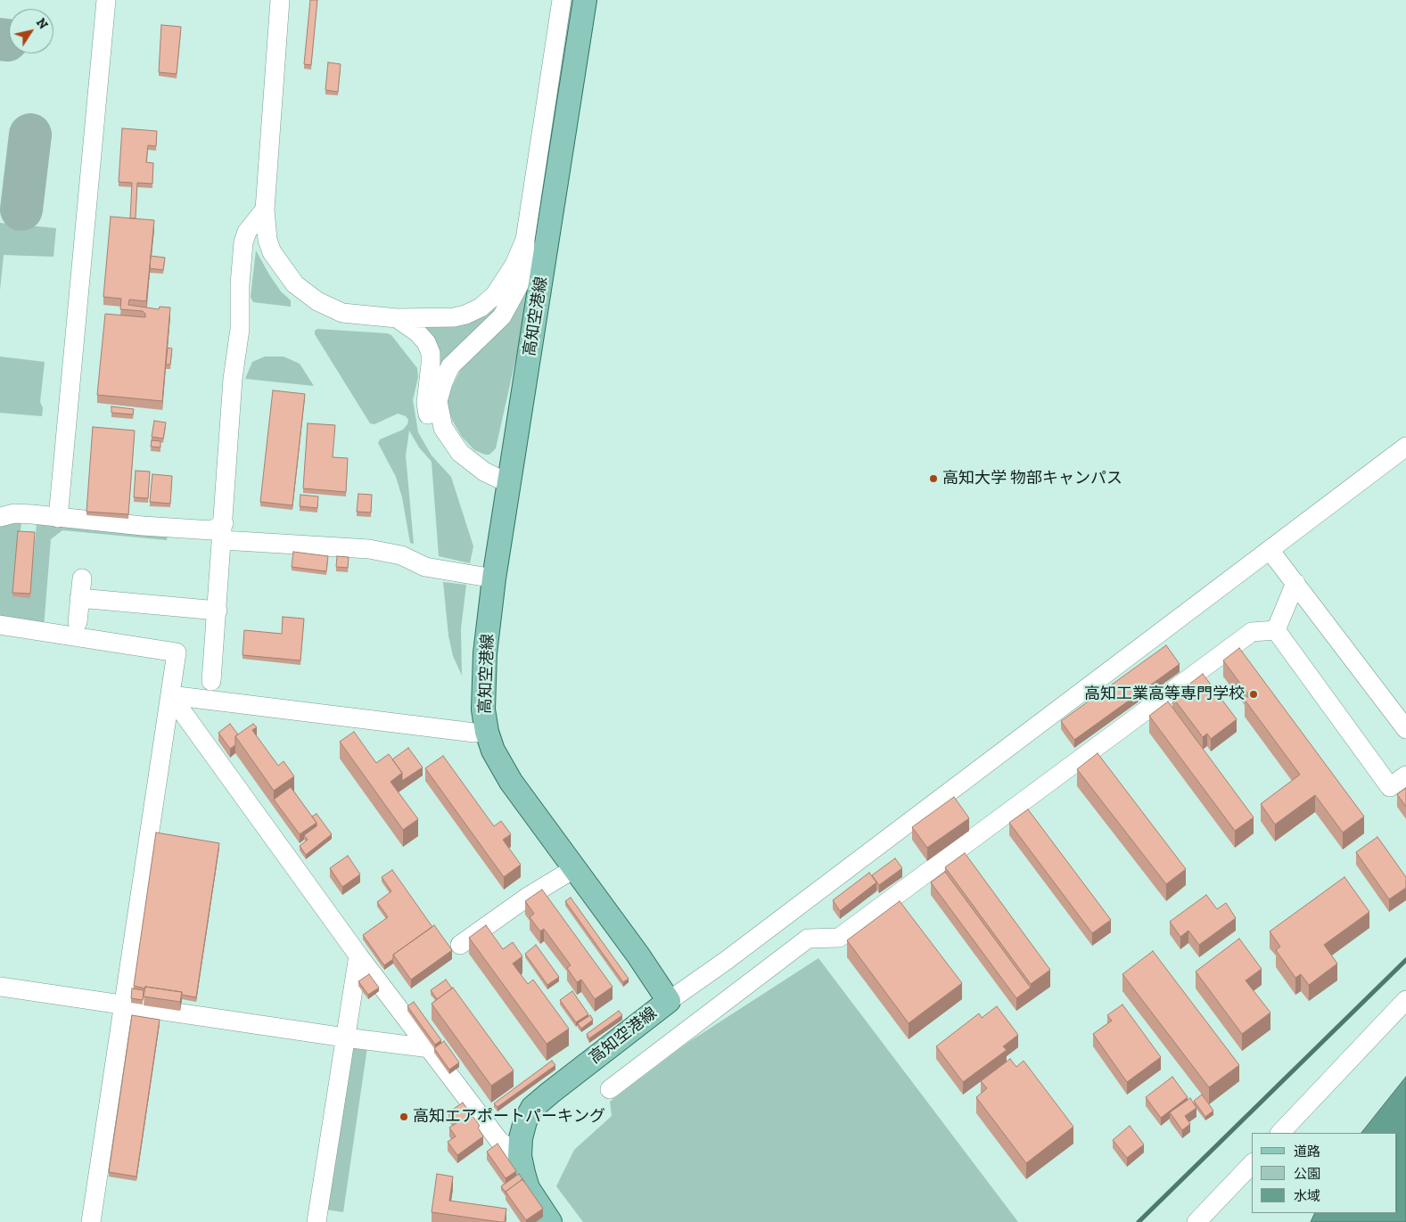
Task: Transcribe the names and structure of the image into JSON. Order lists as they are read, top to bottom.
{
  "streets": {
    "main road": ["高知空港線"]
  },
  "places": ["高知大学 物部キャンパス", "高知工業高等専門学校", "高知エアポートパーキング"],
  "legend": ["道路", "公園", "水域"],
  "north": "top right"
}
